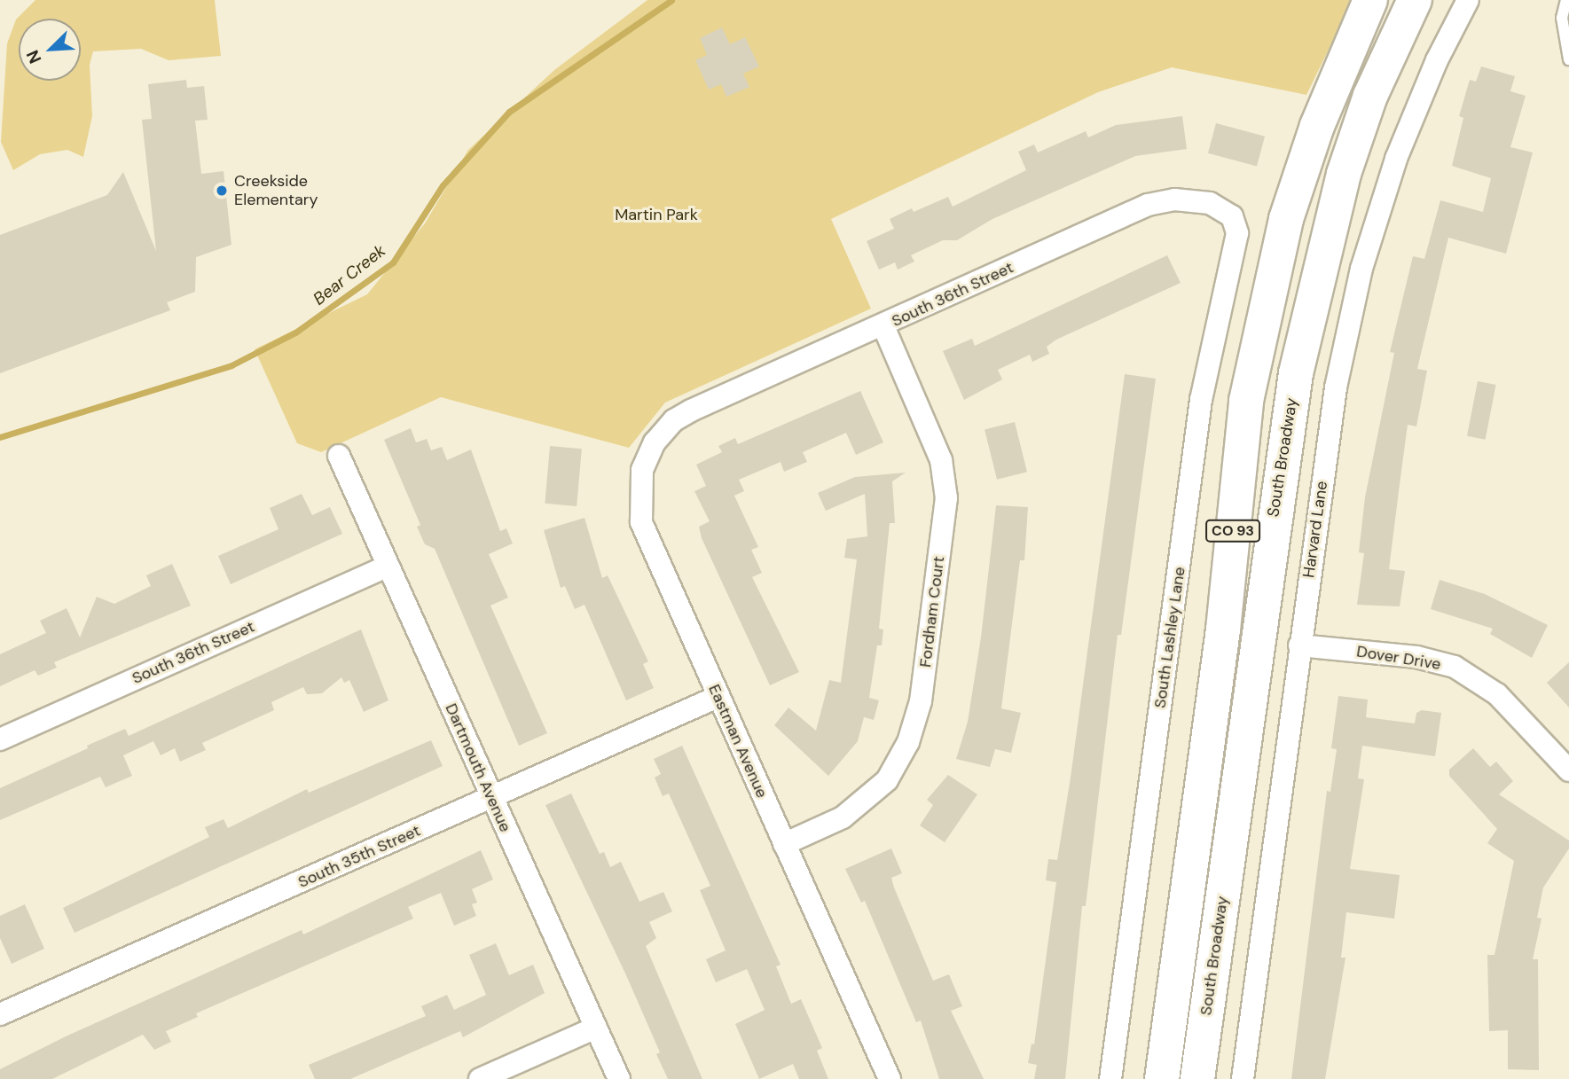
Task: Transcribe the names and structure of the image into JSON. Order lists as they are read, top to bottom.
{
  "streets": {
    "main road": ["South Broadway", "CO 93"],
    "street": [
      "South 36th Street",
      "Harvard Lane",
      "Fordham Court",
      "South Lashley Lane",
      "Dover Drive",
      "Eastman Avenue",
      "Dartmouth Avenue",
      "South 35th Street"
    ]
  },
  "crossings": [
    ["South 36th Street", "Fordham Court"],
    ["South 36th Street", "South Lashley Lane"],
    ["South 36th Street", "Eastman Avenue"],
    ["South 36th Street", "Dartmouth Avenue"],
    ["Harvard Lane", "Dover Drive"],
    ["Fordham Court", "Eastman Avenue"],
    ["Eastman Avenue", "South 35th Street"],
    ["Dartmouth Avenue", "South 35th Street"]
  ],
  "water": ["Bear Creek"],
  "parks": ["Martin Park"],
  "places": ["Creekside Elementary"],
  "north": "bottom left"
}
